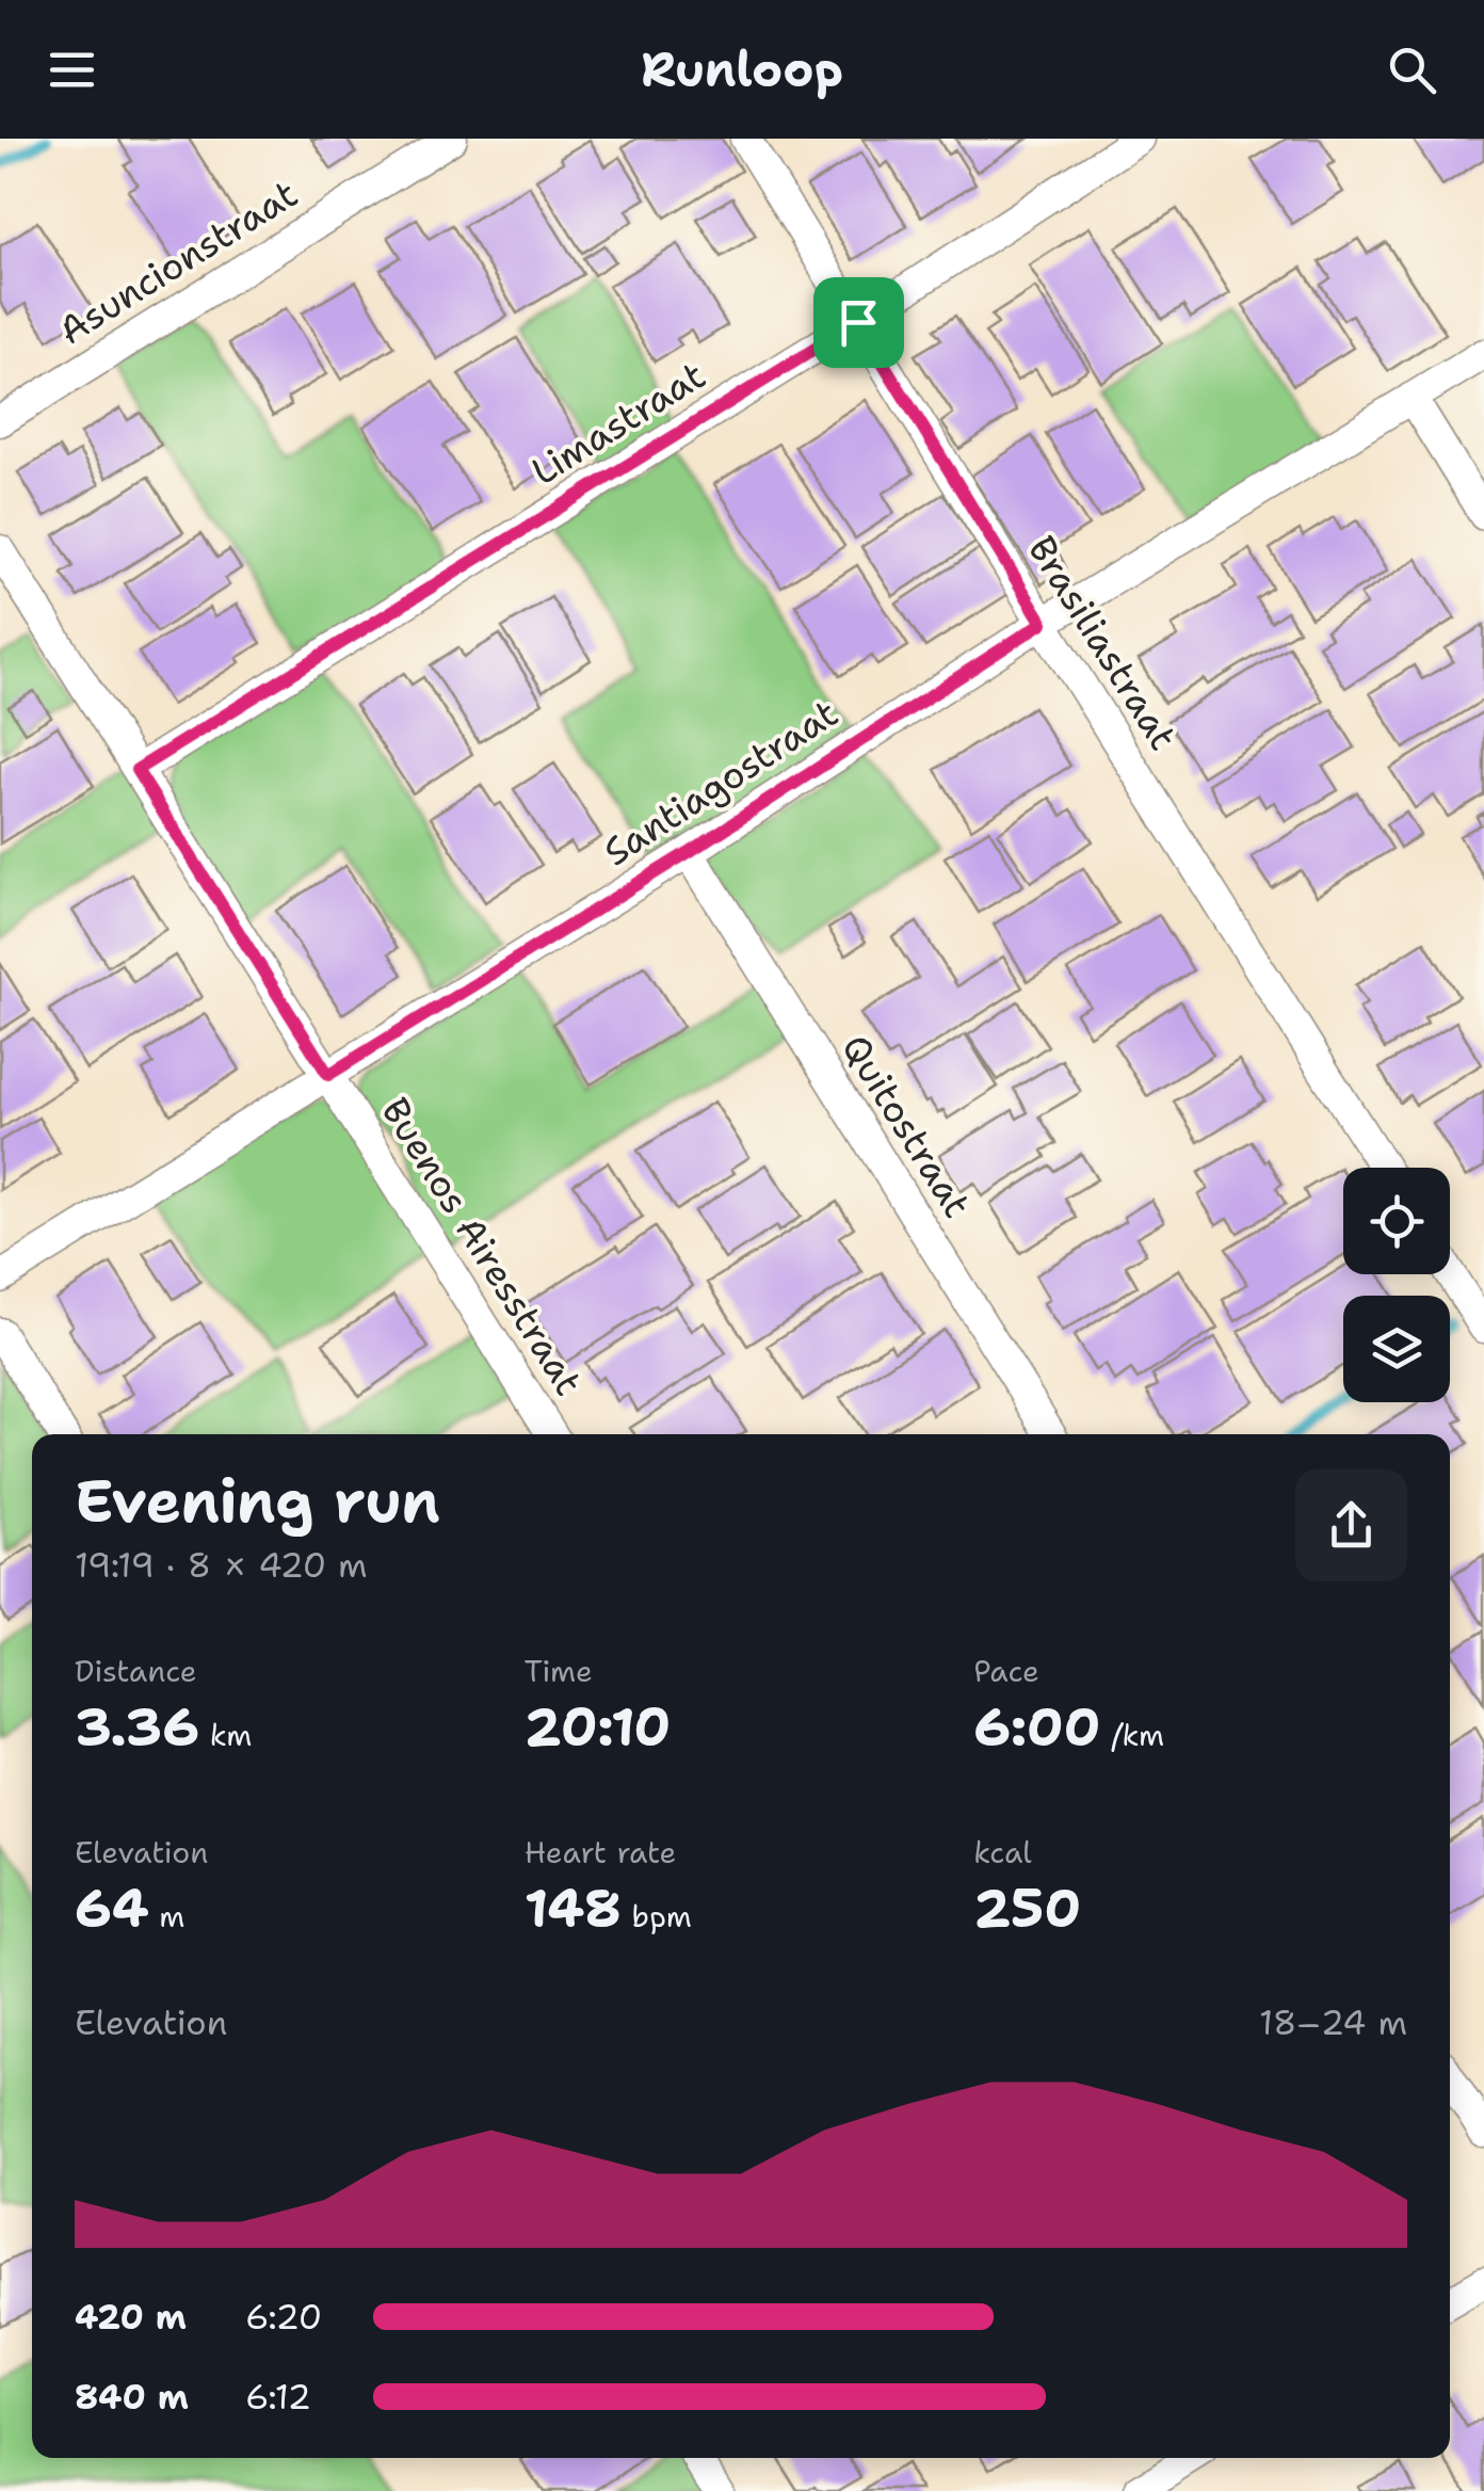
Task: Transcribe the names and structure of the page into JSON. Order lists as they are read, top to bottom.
{
  "streets": {
    "street": [
      "Asuncionstraat",
      "Limastraat",
      "Brasiliastraat",
      "Santiagostraat",
      "Quitostraat",
      "Buenos Airesstraat"
    ]
  },
  "crossings": [
    ["Limastraat", "Brasiliastraat"],
    ["Limastraat", "Buenos Airesstraat"],
    ["Brasiliastraat", "Santiagostraat"],
    ["Santiagostraat", "Quitostraat"],
    ["Santiagostraat", "Buenos Airesstraat"]
  ],
  "page": {
    "header": "Runloop",
    "heading": ["Evening run", "19:19 · 8 × 420 m"],
    "stats": [
      ["Distance", "3.36 km"],
      ["Time", "20:10"],
      ["Pace", "6:00 /km"],
      ["Elevation", "64 m"],
      ["Heart rate", "148 bpm"],
      ["kcal", "250"]
    ],
    "chart": ["Elevation", "18–24 m"],
    "list": [
      {
        "name": "420 m",
        "note": "6:20"
      },
      {
        "name": "840 m",
        "note": "6:12"
      }
    ]
  }
}
